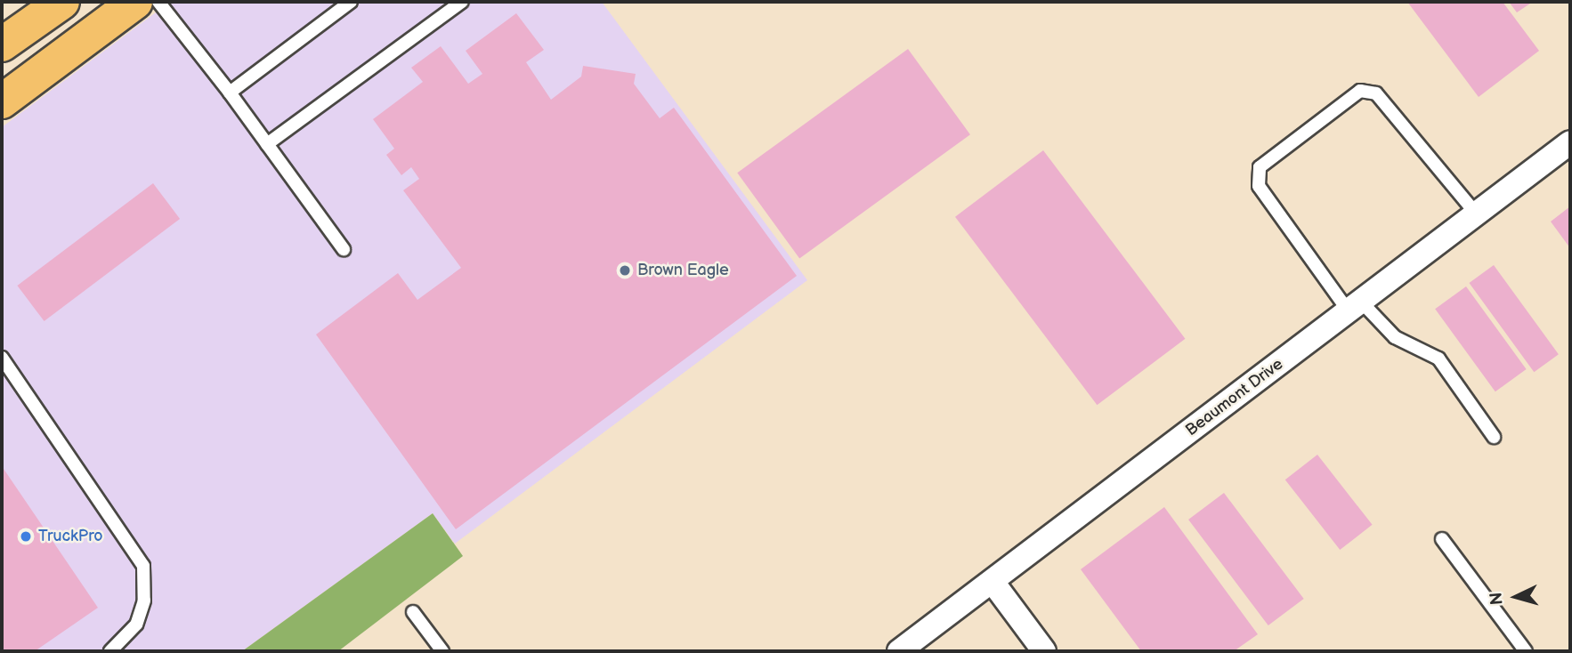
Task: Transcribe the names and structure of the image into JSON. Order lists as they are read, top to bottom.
{
  "streets": {
    "street": ["Beaumont Drive"]
  },
  "places": ["Brown Eagle", "TruckPro"],
  "north": "left"
}
